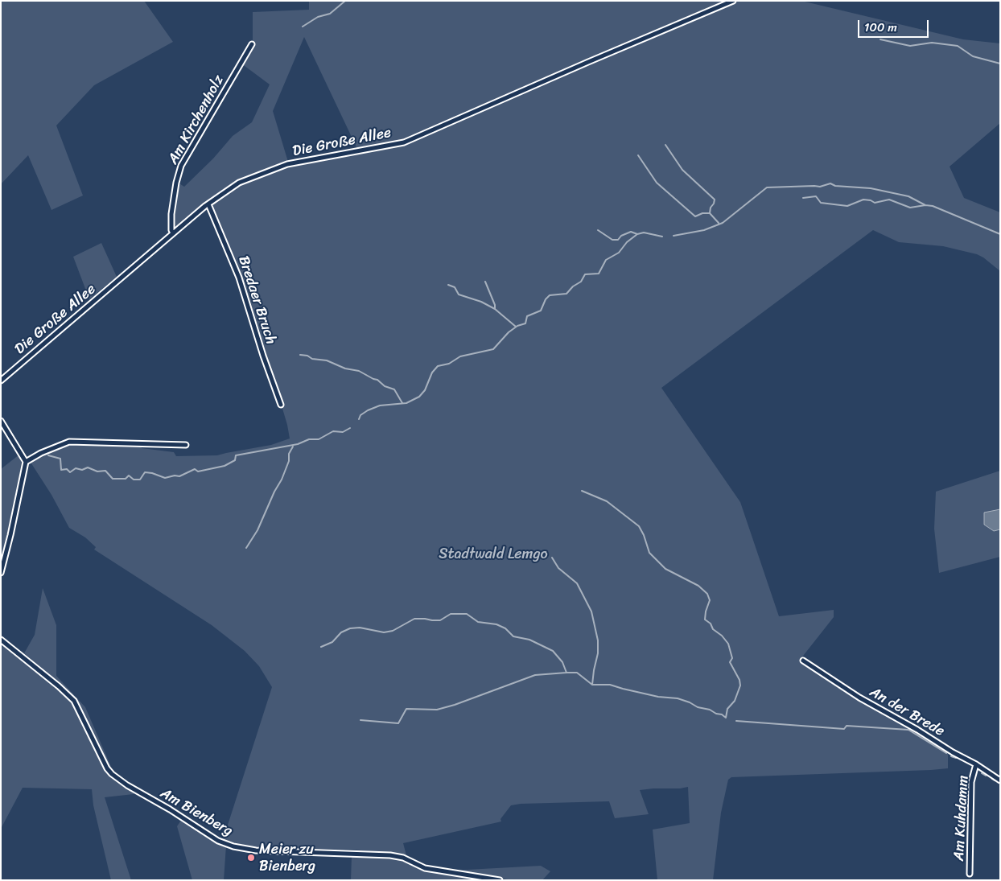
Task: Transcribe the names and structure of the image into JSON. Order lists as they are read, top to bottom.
{
  "streets": {
    "street": [
      "Am Kirchenholz",
      "Die Große Allee",
      "Bredaer Bruch",
      "An der Brede",
      "Am Bienberg",
      "Am Kuhdamm"
    ]
  },
  "crossings": [
    ["Am Kirchenholz", "Die Große Allee"],
    ["Die Große Allee", "Bredaer Bruch"],
    ["An der Brede", "Am Kuhdamm"]
  ],
  "parks": ["Stadtwald Lemgo"],
  "places": ["Meier zu Bienberg"],
  "scale_bar": "100 m"
}
